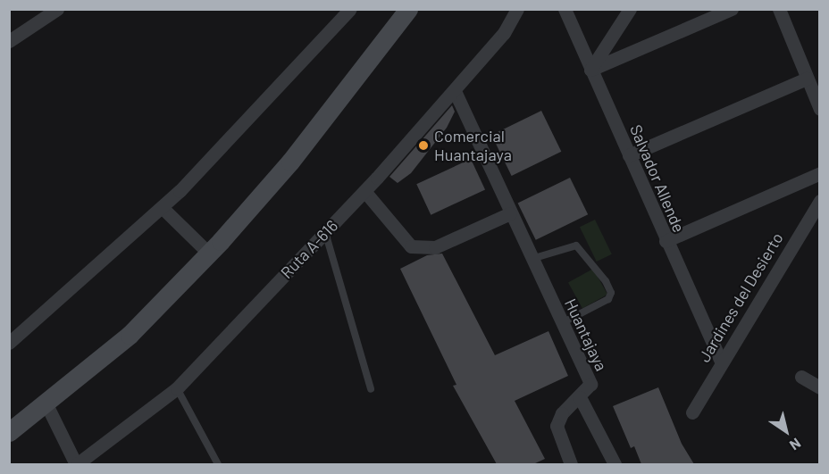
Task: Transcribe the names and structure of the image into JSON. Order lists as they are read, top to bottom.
{
  "streets": {
    "street": [
      "Salvador Allende",
      "Ruta A-616",
      "Jardines del Desierto",
      "Huantajaya"
    ]
  },
  "crossings": [
    ["Salvador Allende", "Jardines del Desierto"],
    ["Ruta A-616", "Huantajaya"]
  ],
  "places": ["Comercial Huantajaya"],
  "north": "bottom right"
}
